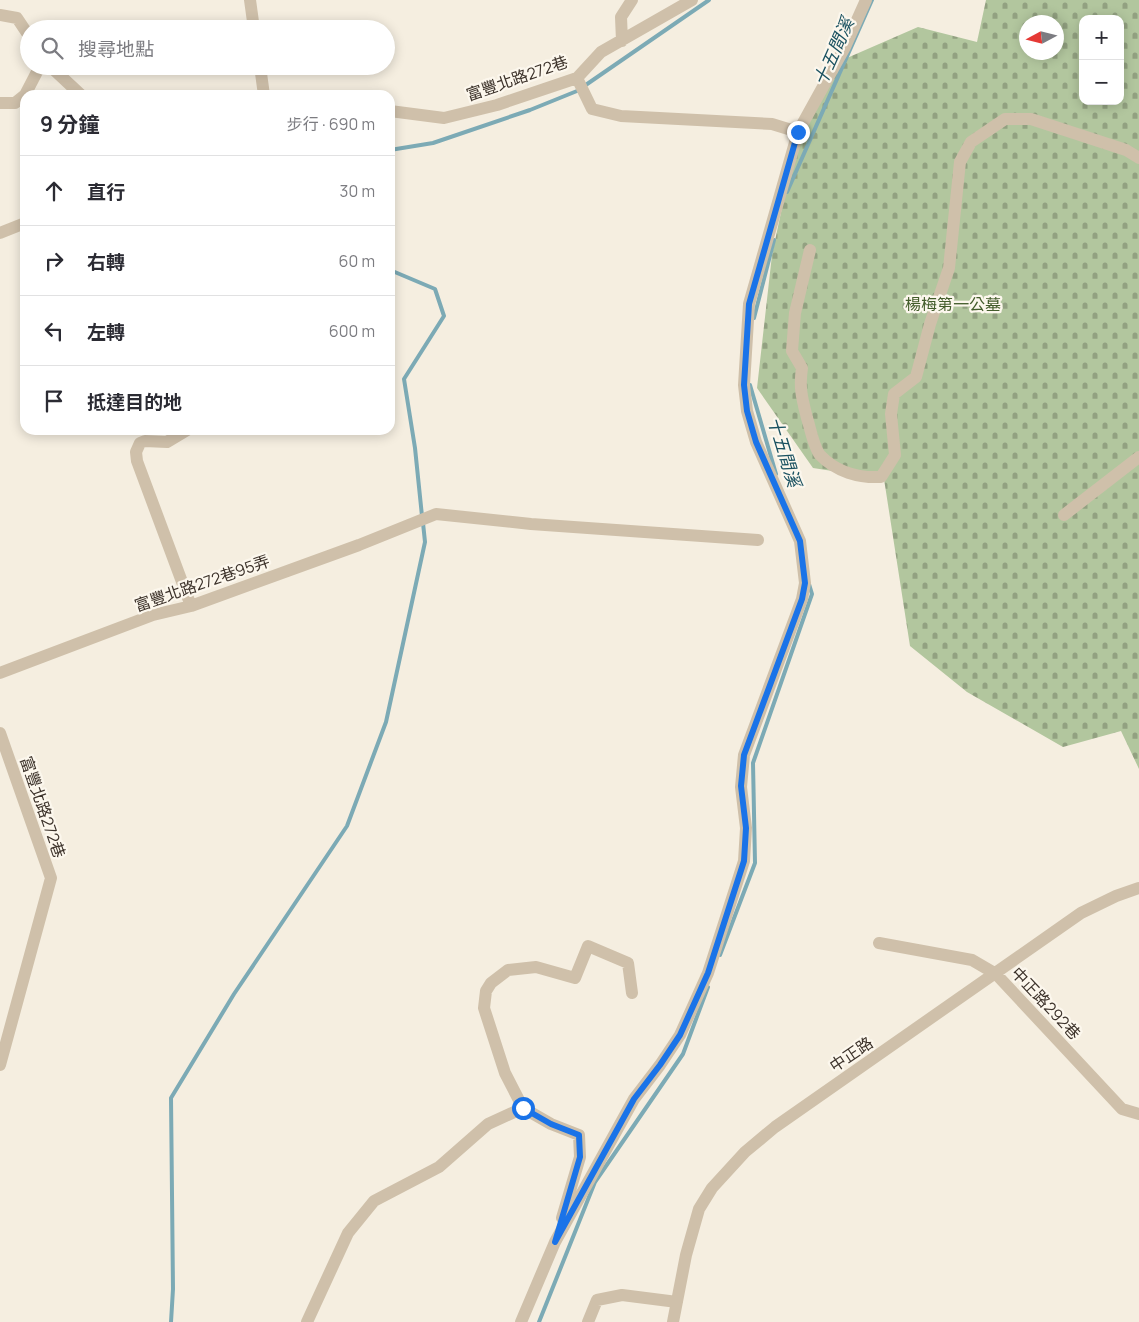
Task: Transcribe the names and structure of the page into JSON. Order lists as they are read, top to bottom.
{
  "streets": {
    "street": [
      "富豐北路272巷",
      "富豐北路272巷95弄",
      "中正路292巷",
      "中正路"
    ]
  },
  "crossings": [
    ["中正路292巷", "中正路"]
  ],
  "water": ["十五間溪"],
  "parks": ["楊梅第一公墓"],
  "north": "left",
  "page": {
    "map_buttons": ["+", "−"],
    "search": "搜尋地點",
    "heading": ["9 分鐘", "步行 · 690 m"],
    "list": [
      ["直行", "30 m"],
      ["右轉", "60 m"],
      ["左轉", "600 m"],
      "抵達目的地"
    ]
  }
}
